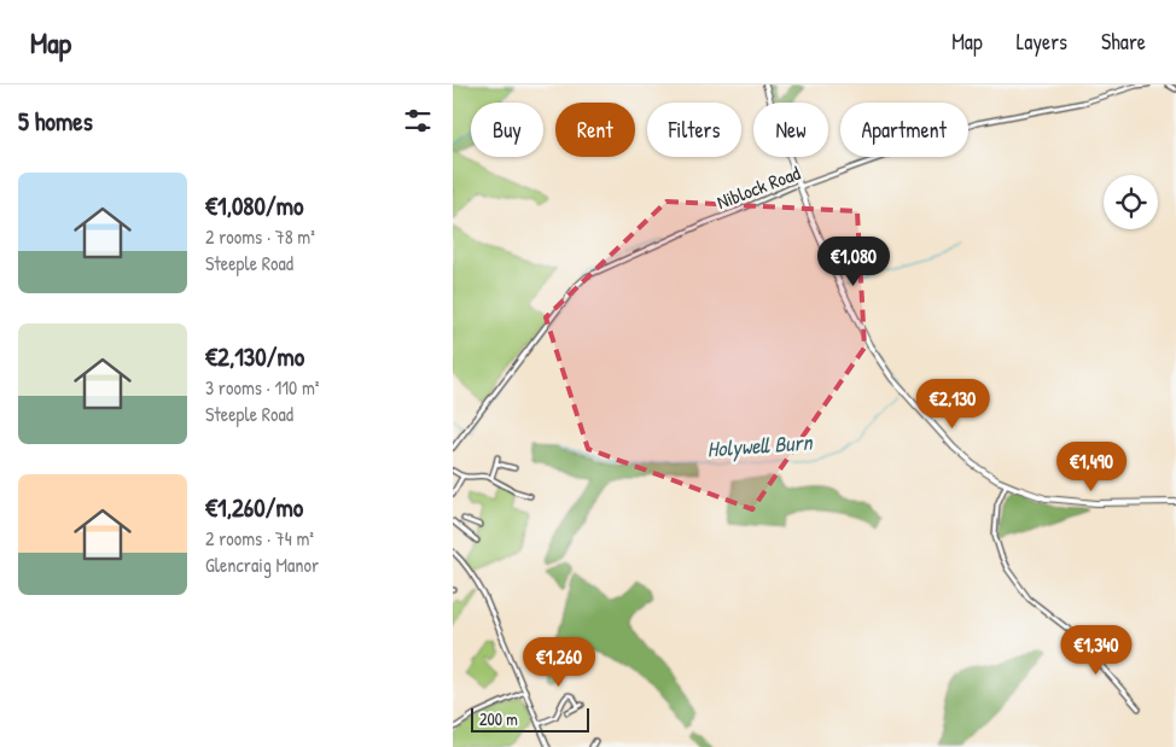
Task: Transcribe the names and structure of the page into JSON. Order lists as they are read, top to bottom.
{
  "streets": {
    "street": ["Niblock Road"]
  },
  "water": ["Holywell Burn"],
  "scale_bar": "200 m",
  "page": {
    "header": "Map",
    "nav": ["Map", "Layers", "Share"],
    "heading": "5 homes",
    "chip": [
      "Buy",
      "Rent",
      "Filters",
      "New",
      "Apartment"
    ],
    "list": [
      {
        "name": "€1,080/mo",
        "note": "2 rooms · 78 m² · Steeple Road"
      },
      {
        "name": "€2,130/mo",
        "note": "3 rooms · 110 m² · Steeple Road"
      },
      {
        "name": "€1,260/mo",
        "note": "2 rooms · 74 m² · Glencraig Manor"
      }
    ],
    "price": [
      "€1,080",
      "€2,130",
      "€1,490",
      "€1,340",
      "€1,260"
    ],
    "scale": "200 m"
  }
}
